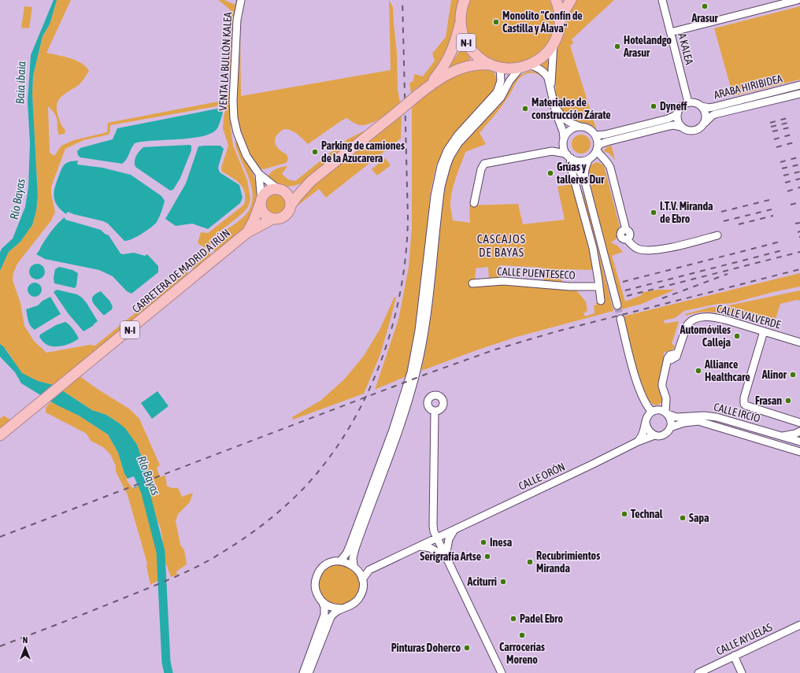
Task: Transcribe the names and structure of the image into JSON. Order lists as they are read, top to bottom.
{
  "streets": {
    "highway": ["N-I", "CARRETERA DE MADRID A IRÚN"],
    "street": [
      "A KALEA",
      "VENTA LA BULLÓN KALEA",
      "ARABA HIRIBIDEA",
      "CALLE PUENTESECO",
      "CALLE VALVERDE",
      "CALLE IRCIO",
      "CALLE ORÓN",
      "CALLE AYUELAS"
    ]
  },
  "crossings": [
    ["N-I", "CARRETERA DE MADRID A IRÚN"],
    ["A KALEA", "ARABA HIRIBIDEA"],
    ["CALLE VALVERDE", "CALLE IRCIO"],
    ["CALLE VALVERDE", "CALLE ORÓN"],
    ["CALLE IRCIO", "CALLE ORÓN"]
  ],
  "districts": ["CASCAJOS DE BAYAS"],
  "water": ["Baia ibaia", "Río Bayas"],
  "places": [
    "Arasur",
    "Monolito \"Confín de Castilla y Álava\"",
    "Hotelandgo Arasur",
    "Dyneff",
    "Materiales de construcción Zárate",
    "Parking de camiones de la Azucarera",
    "Grúas y talleres Dur",
    "I.T.V. Miranda de Ebro",
    "Automóviles Calleja",
    "Alliance Healthcare",
    "Alinor",
    "Frasan",
    "Technal",
    "Sapa",
    "Inesa",
    "Serigrafía Artse",
    "Recubrimientos Miranda",
    "Aciturri",
    "Padel Ebro",
    "Carrocerías Moreno",
    "Pinturas Doherco"
  ],
  "north": "top"
}
